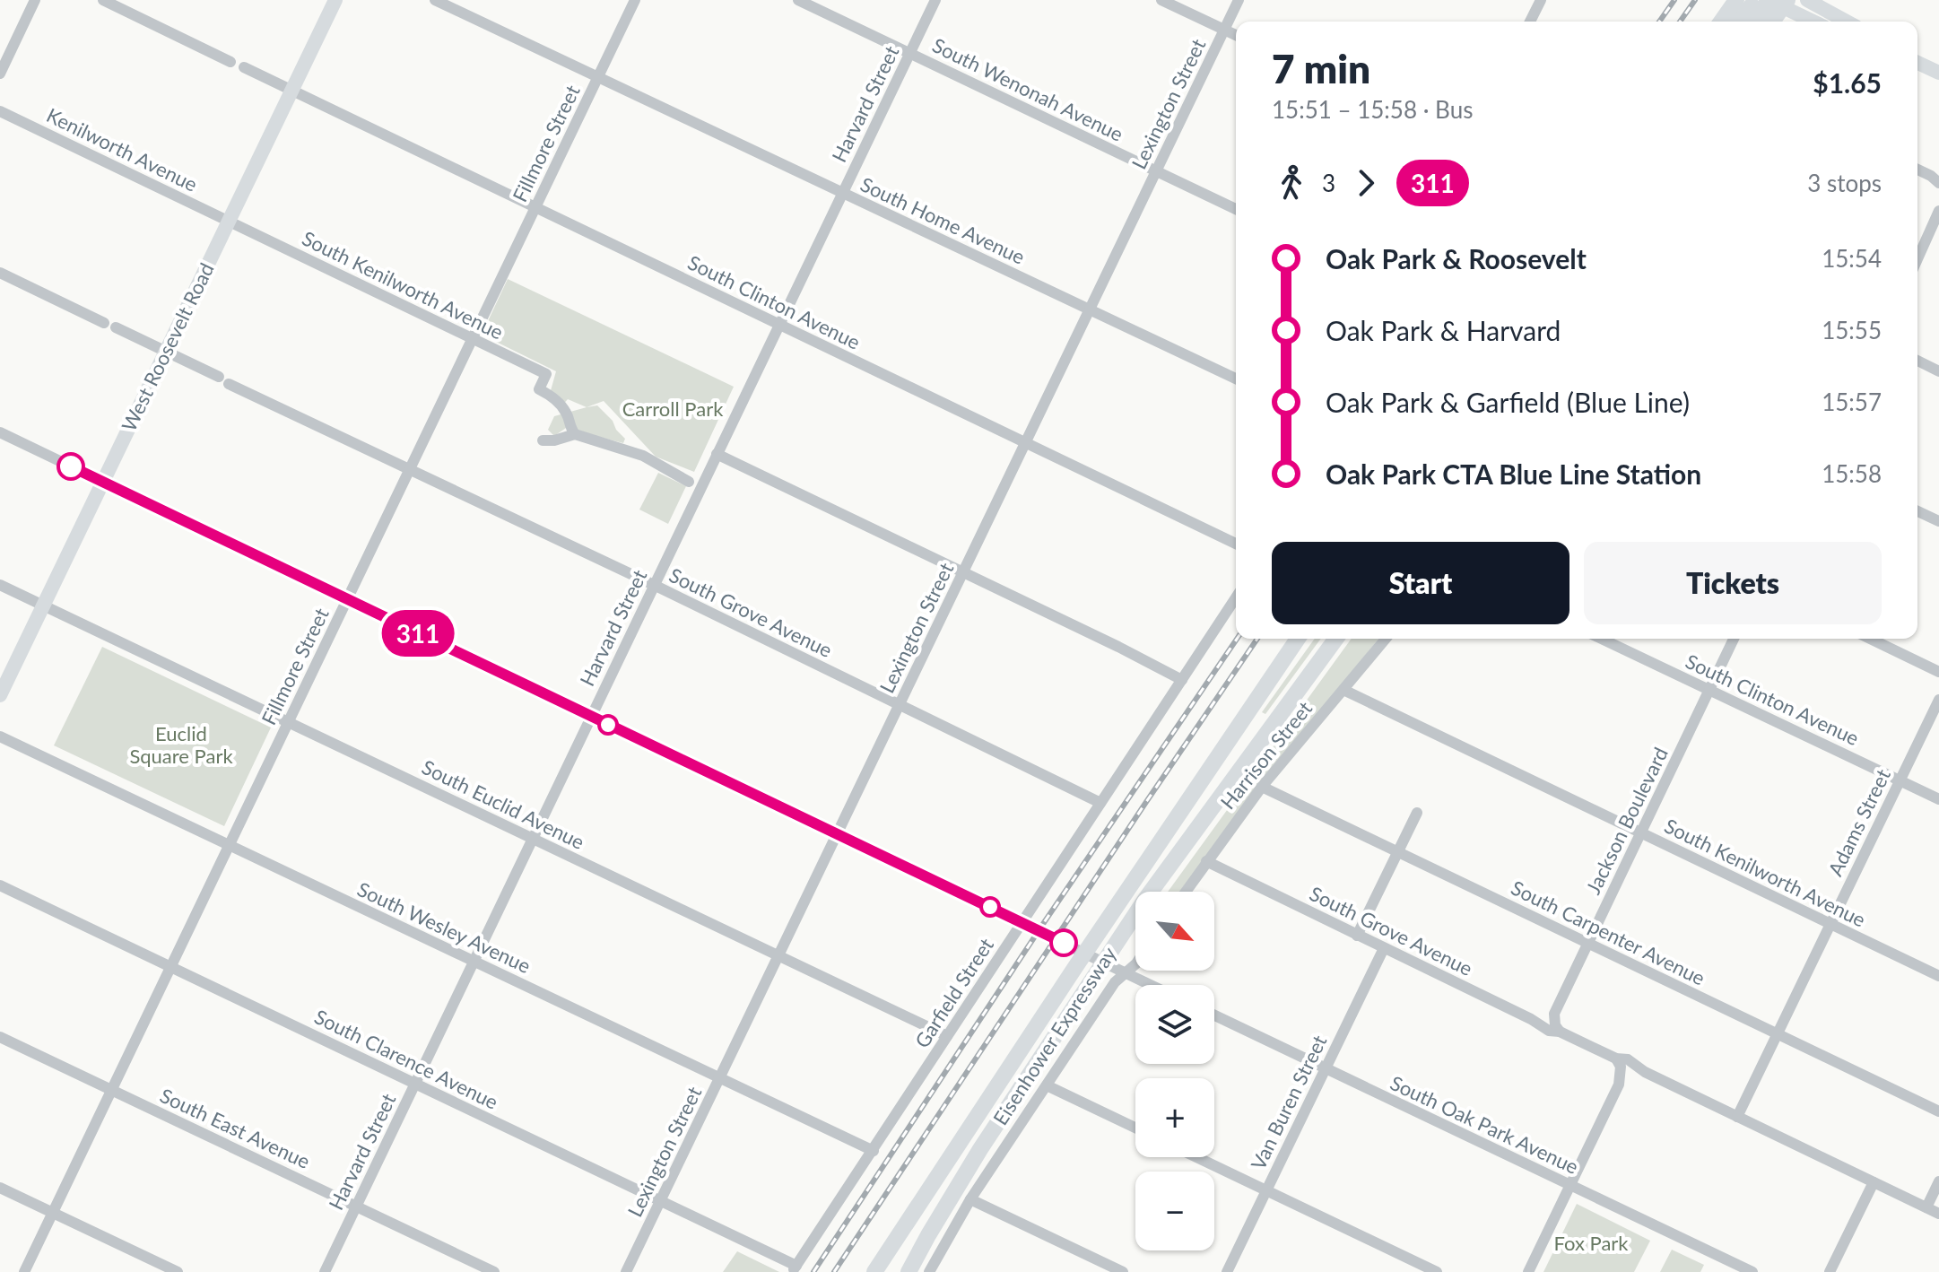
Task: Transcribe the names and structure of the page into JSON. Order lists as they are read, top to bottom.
{
  "streets": {
    "highway": ["Eisenhower Expressway"],
    "main road": ["West Roosevelt Road"],
    "street": [
      "South Wenonah Avenue",
      "Harvard Street",
      "Lexington Street",
      "Fillmore Street",
      "Kenilworth Avenue",
      "South Home Avenue",
      "South Kenilworth Avenue",
      "South Clinton Avenue",
      "South Grove Avenue",
      "Harrison Street",
      "South Euclid Avenue",
      "Jackson Boulevard",
      "Adams Street",
      "South Wesley Avenue",
      "South Carpenter Avenue",
      "Garfield Street",
      "South Clarence Avenue",
      "Van Buren Street",
      "South Oak Park Avenue",
      "South East Avenue"
    ]
  },
  "crossings": [
    ["South Wenonah Avenue", "Harvard Street"],
    ["South Wenonah Avenue", "Lexington Street"],
    ["Harvard Street", "South Home Avenue"],
    ["Harvard Street", "South Clinton Avenue"],
    ["Harvard Street", "South Grove Avenue"],
    ["Harvard Street", "South Euclid Avenue"],
    ["Harvard Street", "South Wesley Avenue"],
    ["Harvard Street", "South Clarence Avenue"],
    ["Harvard Street", "South East Avenue"],
    ["Lexington Street", "South Home Avenue"],
    ["Lexington Street", "South Clinton Avenue"],
    ["Lexington Street", "South Grove Avenue"],
    ["Lexington Street", "South Euclid Avenue"],
    ["Lexington Street", "South Wesley Avenue"],
    ["Lexington Street", "South Clarence Avenue"],
    ["Fillmore Street", "South Home Avenue"],
    ["Fillmore Street", "South Kenilworth Avenue"],
    ["Fillmore Street", "South Clinton Avenue"],
    ["Fillmore Street", "South Grove Avenue"],
    ["Fillmore Street", "South Euclid Avenue"],
    ["Fillmore Street", "South Wesley Avenue"],
    ["Fillmore Street", "South Clarence Avenue"],
    ["Fillmore Street", "South East Avenue"],
    ["Kenilworth Avenue", "South Kenilworth Avenue"],
    ["Kenilworth Avenue", "West Roosevelt Road"],
    ["South Kenilworth Avenue", "West Roosevelt Road"],
    ["South Kenilworth Avenue", "Harrison Street"],
    ["South Kenilworth Avenue", "Jackson Boulevard"],
    ["South Kenilworth Avenue", "Adams Street"],
    ["South Clinton Avenue", "West Roosevelt Road"],
    ["South Clinton Avenue", "Jackson Boulevard"],
    ["South Clinton Avenue", "Adams Street"],
    ["West Roosevelt Road", "South Grove Avenue"],
    ["West Roosevelt Road", "South Euclid Avenue"],
    ["South Grove Avenue", "Harrison Street"],
    ["South Grove Avenue", "Jackson Boulevard"],
    ["South Grove Avenue", "Adams Street"],
    ["South Grove Avenue", "Garfield Street"],
    ["South Grove Avenue", "Van Buren Street"],
    ["Harrison Street", "South Carpenter Avenue"],
    ["South Euclid Avenue", "Garfield Street"],
    ["Jackson Boulevard", "South Carpenter Avenue"],
    ["Adams Street", "South Carpenter Avenue"],
    ["South Wesley Avenue", "Garfield Street"],
    ["Garfield Street", "South Clarence Avenue"],
    ["Van Buren Street", "South Oak Park Avenue"]
  ],
  "parks": ["Carroll Park", "Euclid Square Park", "Fox Park"],
  "lines": ["bus line 311"],
  "north": "bottom right",
  "page": {
    "on_map": "311",
    "heading": ["7 min", "15:51 – 15:58 · Bus", "$1.65"],
    "legs": ["3", "311", "3 stops"],
    "list": [
      {
        "name": "Oak Park & Roosevelt",
        "value": "15:54"
      },
      {
        "name": "Oak Park & Harvard",
        "value": "15:55"
      },
      {
        "name": "Oak Park & Garfield (Blue Line)",
        "value": "15:57"
      },
      {
        "name": "Oak Park CTA Blue Line Station",
        "value": "15:58"
      }
    ],
    "buttons": ["Start", "Tickets"],
    "map_buttons": ["+", "−"]
  }
}
